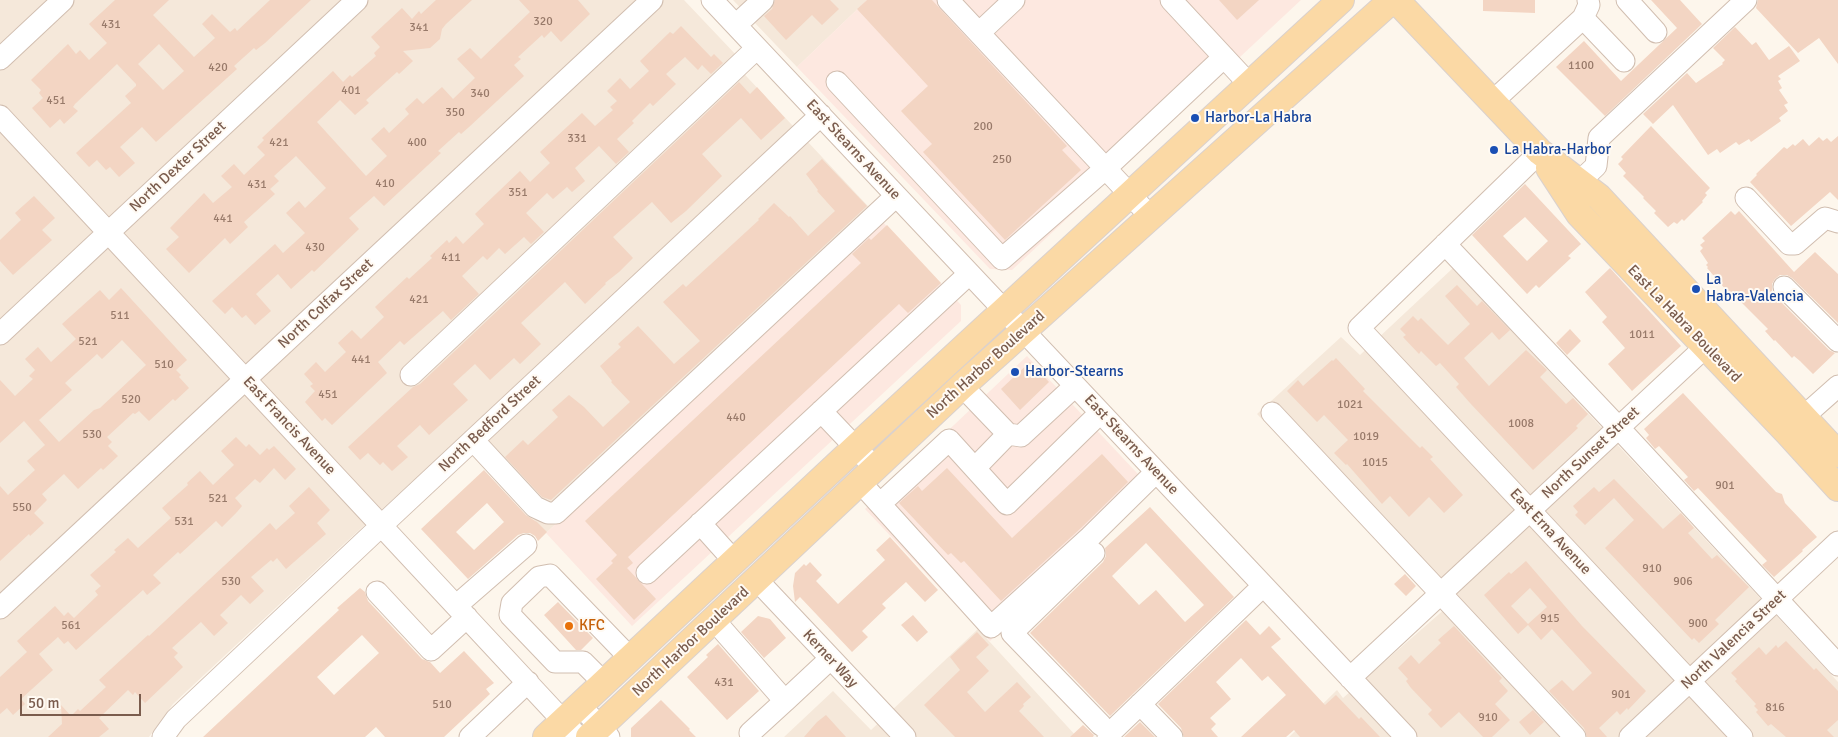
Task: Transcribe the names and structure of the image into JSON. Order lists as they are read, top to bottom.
{
  "streets": {
    "main road": ["East La Habra Boulevard", "North Harbor Boulevard"],
    "street": [
      "East Stearns Avenue",
      "North Dexter Street",
      "North Colfax Street",
      "North Bedford Street",
      "East Francis Avenue",
      "North Sunset Street",
      "East Erna Avenue",
      "North Valencia Street",
      "Kerner Way"
    ]
  },
  "crossings": [
    ["East Stearns Avenue", "North Harbor Boulevard"],
    ["East Stearns Avenue", "North Bedford Street"],
    ["East Stearns Avenue", "North Sunset Street"],
    ["North Dexter Street", "East Francis Avenue"],
    ["North Colfax Street", "East Francis Avenue"],
    ["East La Habra Boulevard", "North Sunset Street"],
    ["North Harbor Boulevard", "East Francis Avenue"],
    ["North Harbor Boulevard", "Kerner Way"],
    ["North Bedford Street", "East Francis Avenue"],
    ["North Sunset Street", "East Erna Avenue"],
    ["East Erna Avenue", "North Valencia Street"]
  ],
  "places": [
    "Harbor-La Habra",
    "La Habra-Harbor",
    "La Habra-Valencia",
    "Harbor-Stearns",
    "KFC"
  ],
  "house_numbers": [
    "320",
    "431",
    "341",
    "1100",
    "420",
    "401",
    "340",
    "451",
    "350",
    "200",
    "331",
    "421",
    "400",
    "250",
    "410",
    "431",
    "351",
    "441",
    "430",
    "411",
    "421",
    "511",
    "1011",
    "521",
    "441",
    "510",
    "451",
    "520",
    "1021",
    "440",
    "1008",
    "530",
    "1019",
    "1015",
    "901",
    "521",
    "550",
    "531",
    "910",
    "530",
    "906",
    "915",
    "900",
    "561",
    "431",
    "901",
    "510",
    "816",
    "910"
  ],
  "scale_bar": "50 m"
}
